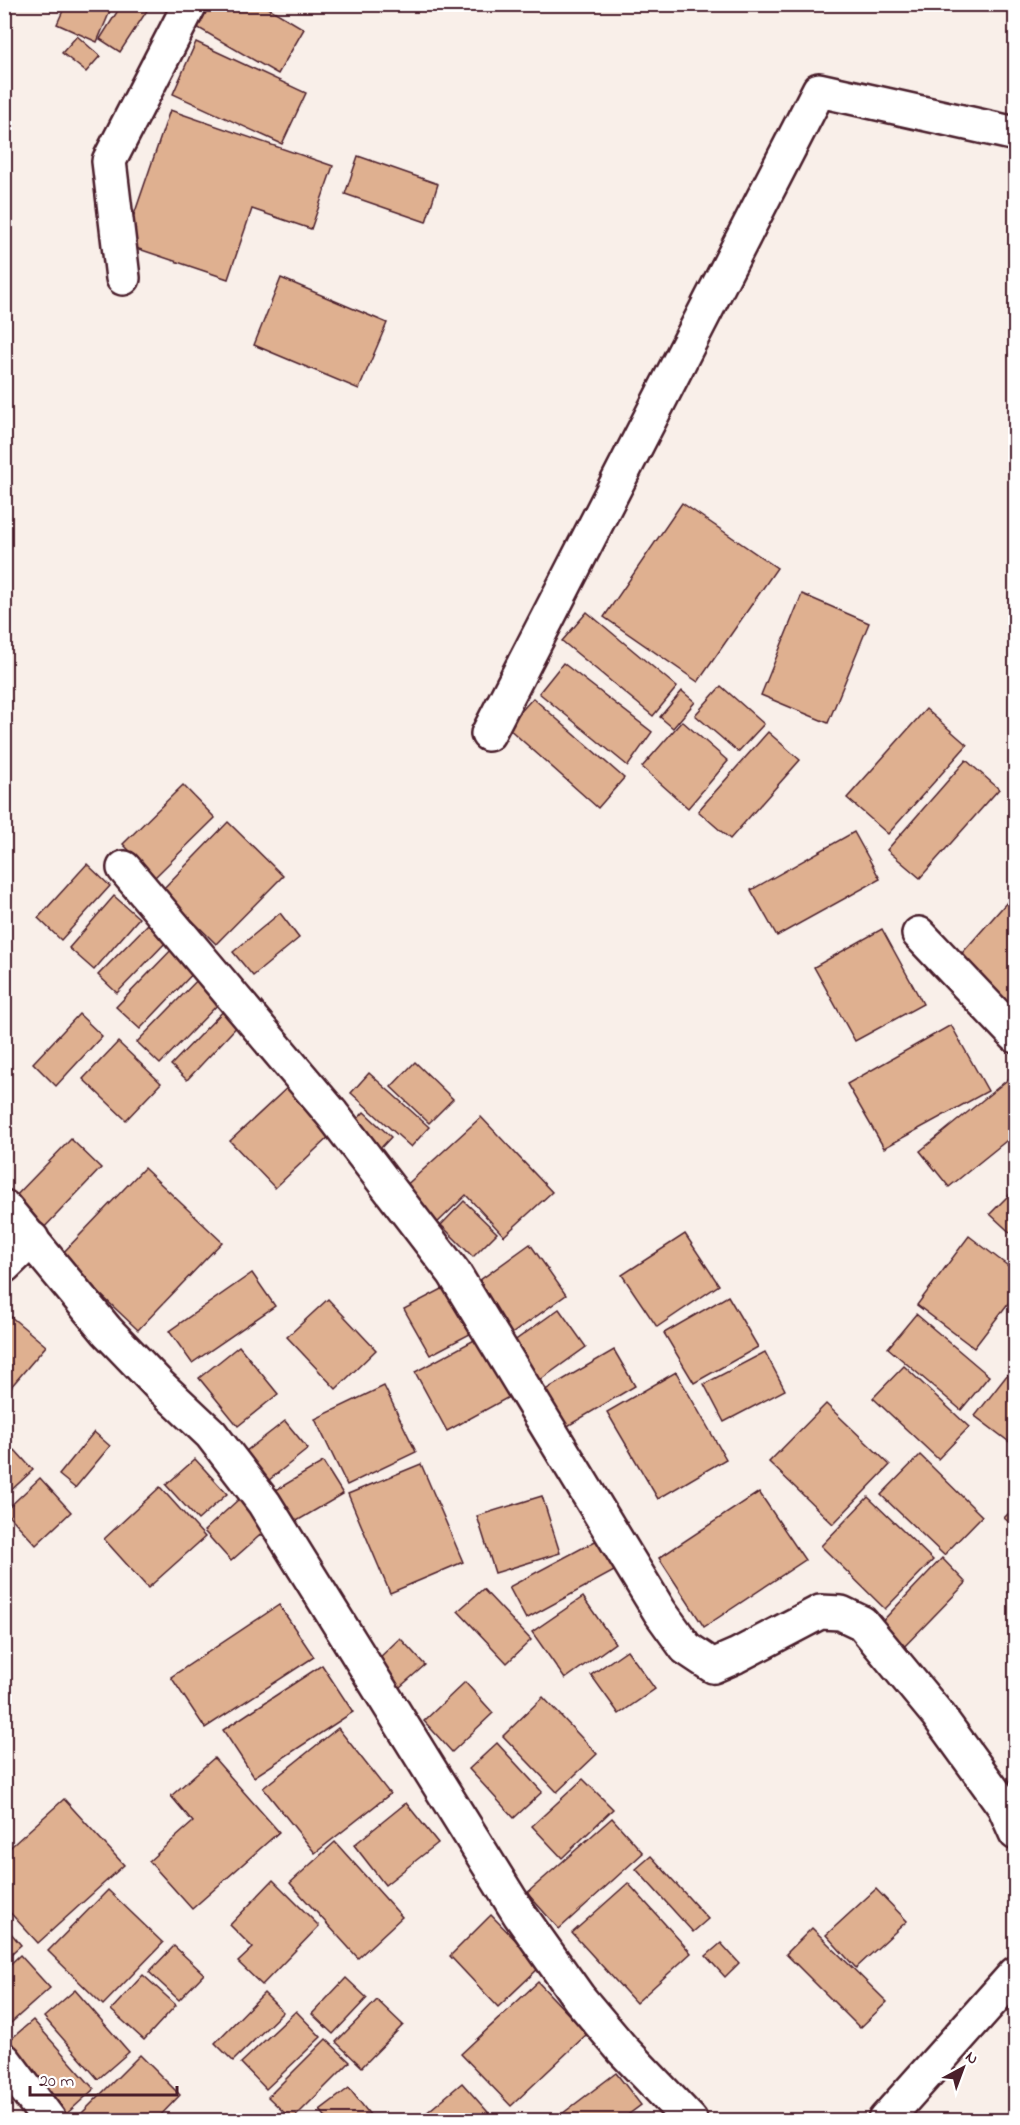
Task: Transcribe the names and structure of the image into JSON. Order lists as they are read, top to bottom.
{
  "scale_bar": "20 m",
  "north": "top right"
}
